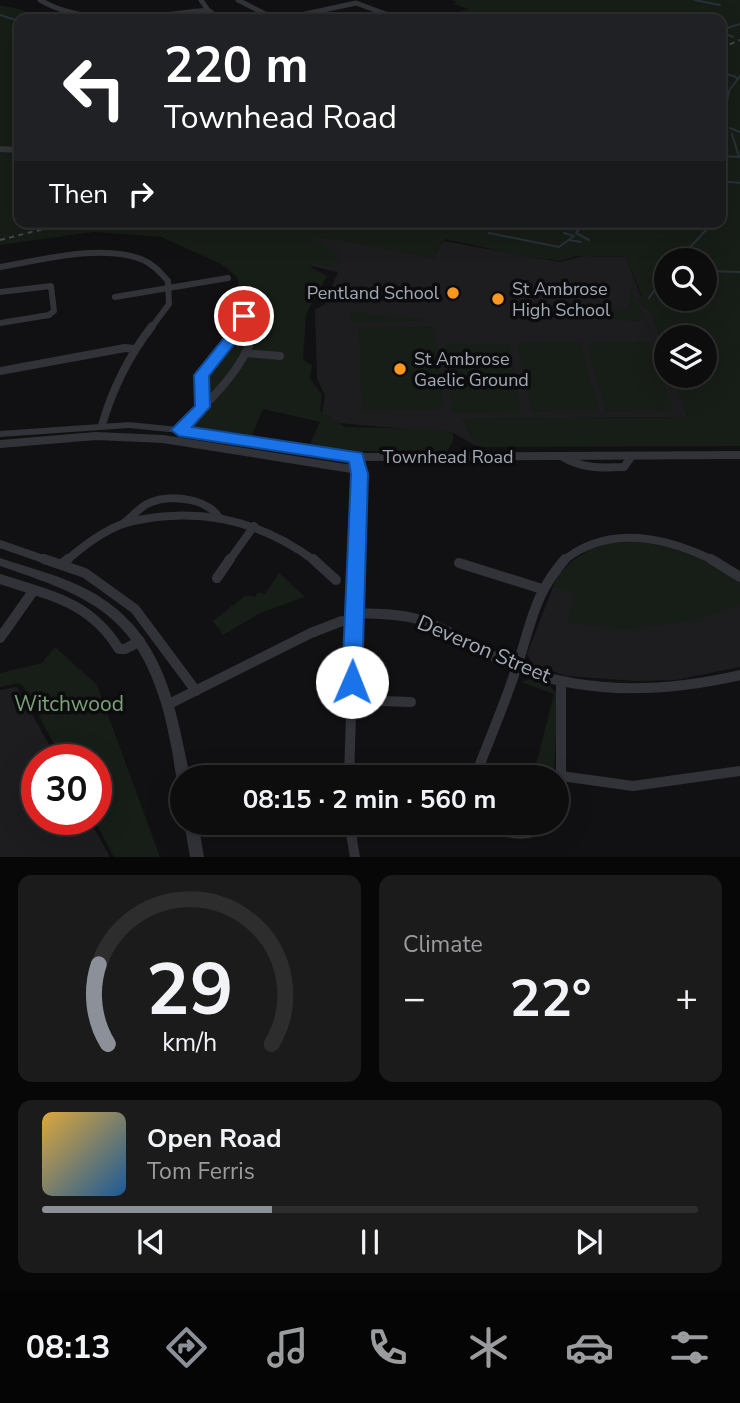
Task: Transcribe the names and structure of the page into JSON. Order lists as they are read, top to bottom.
{
  "streets": {
    "street": ["Townhead Road", "Deveron Street"]
  },
  "parks": ["Witchwood"],
  "places": ["Pentland School", "St Ambrose High School", "St Ambrose Gaelic Ground"],
  "page": {
    "turn": ["220 m", "Townhead Road"],
    "then": "Then",
    "limit": "30",
    "trip": "08:15 · 2 min · 560 m",
    "tile": "Climate",
    "heat": ["−", "22°", "+"],
    "song": ["Open Road", "Tom Ferris"],
    "tabs": "08:13",
    "gauge": ["29", "km/h"]
  }
}
